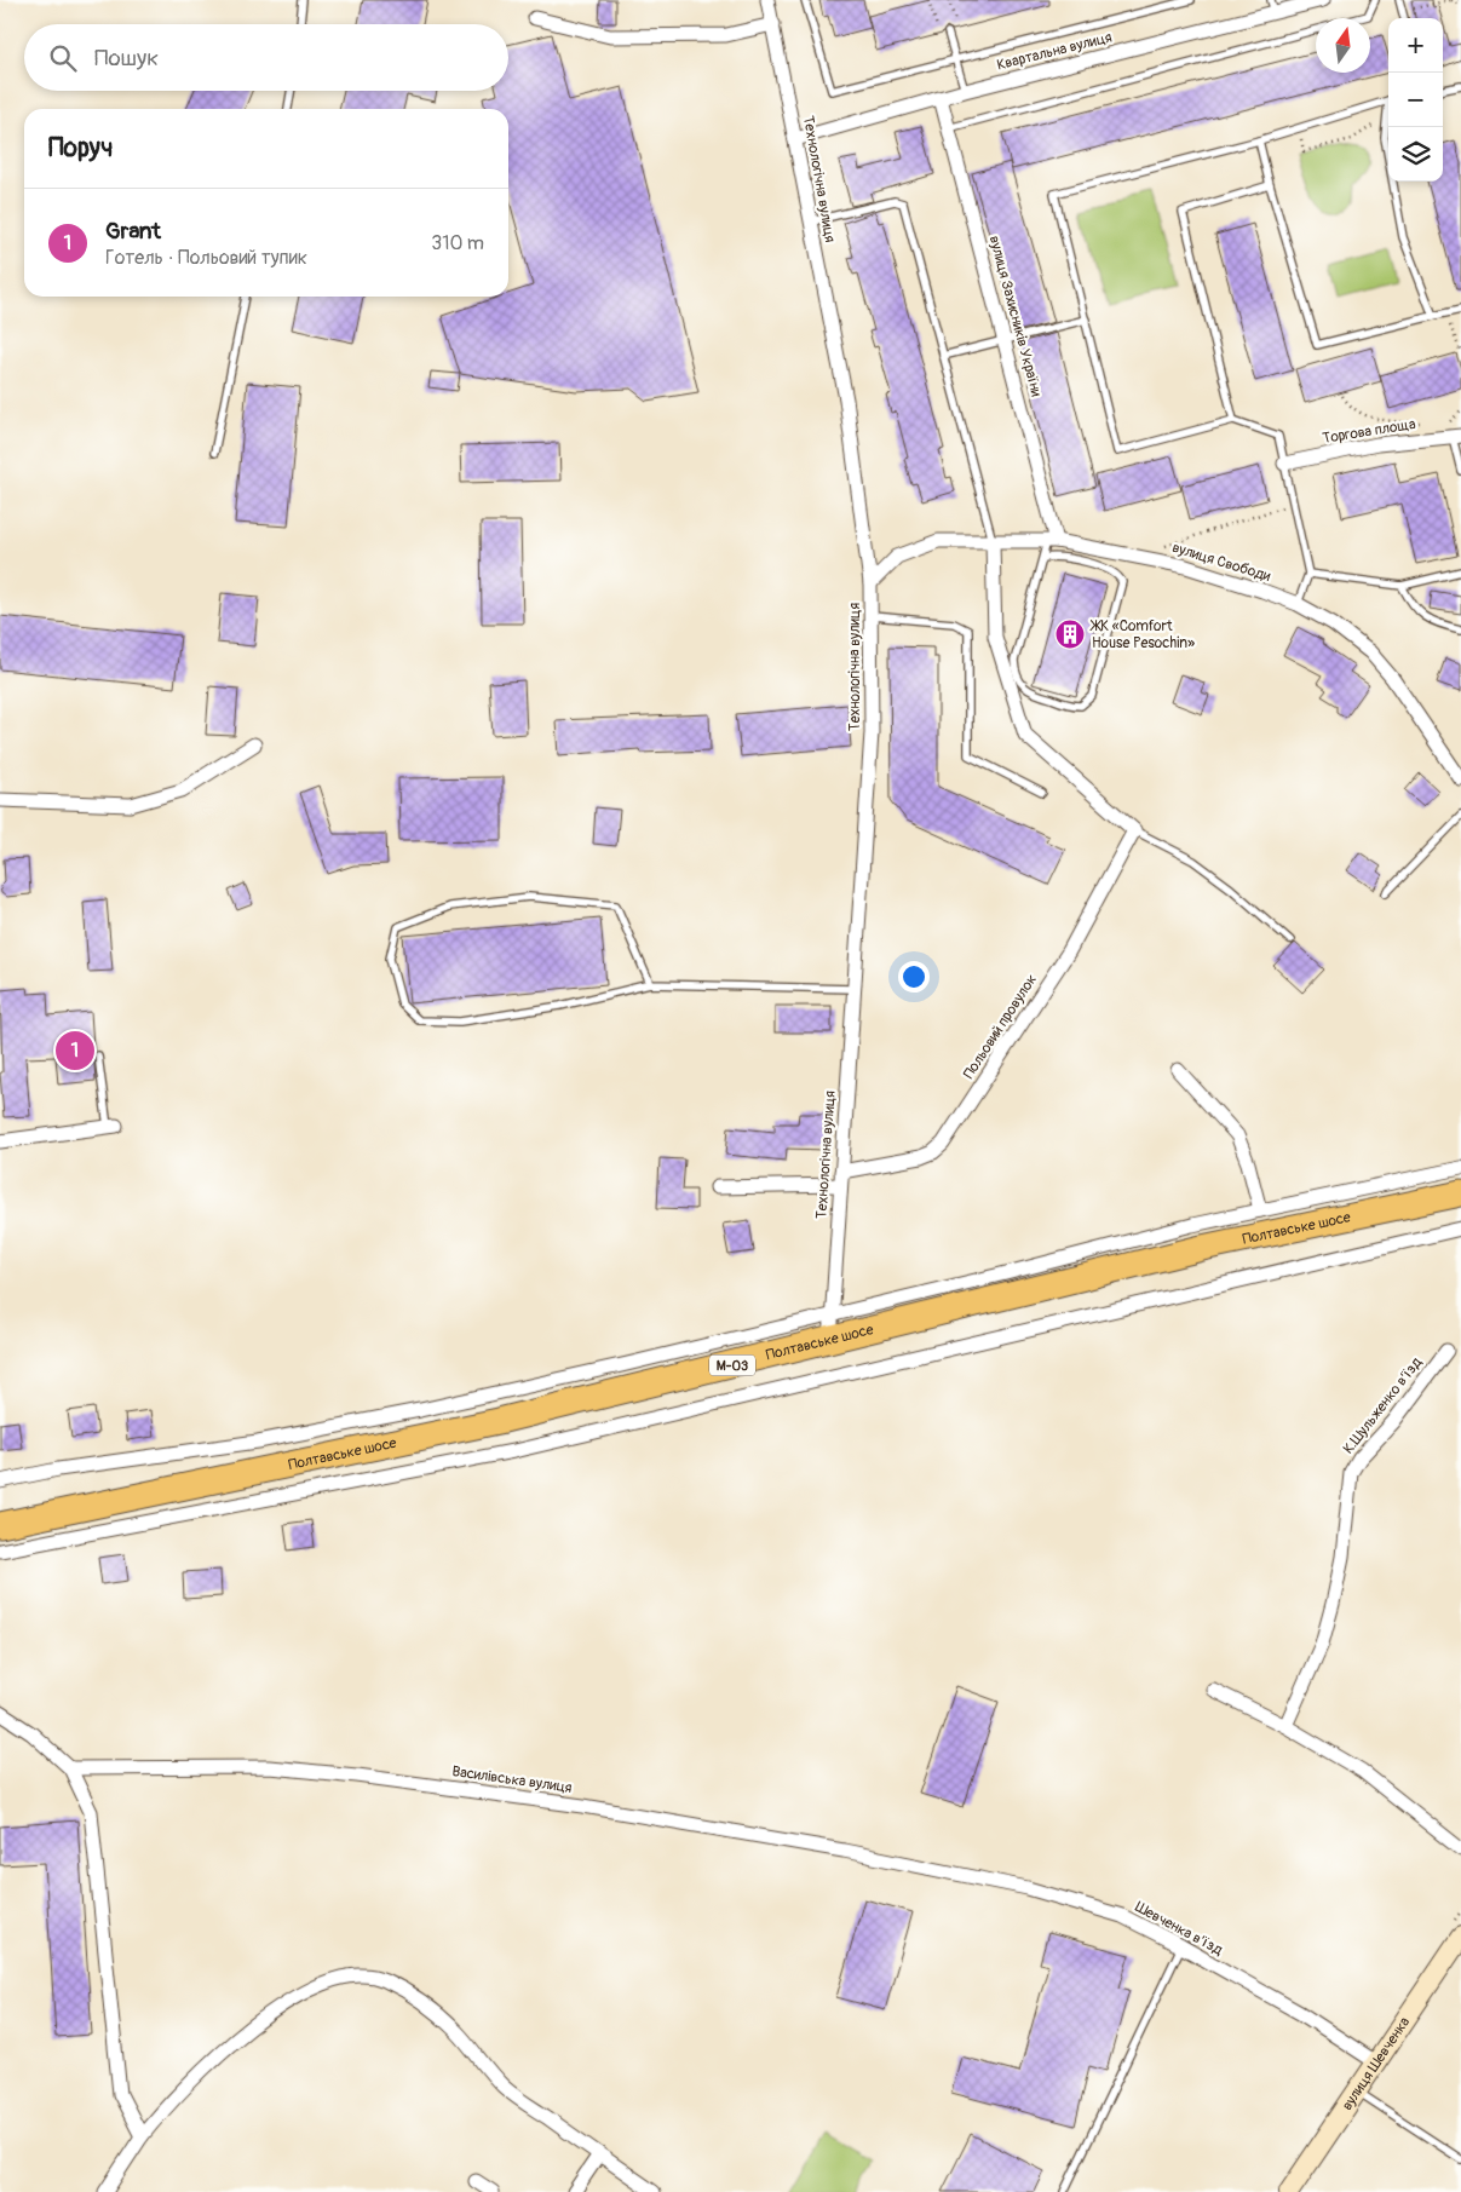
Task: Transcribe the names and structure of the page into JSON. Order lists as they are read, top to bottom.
{
  "streets": {
    "highway": ["Полтавське шосе", "М-03"],
    "street": [
      "Квартальна вулиця",
      "Технологічна вулиця",
      "вулиця Захисників України",
      "Торгова площа",
      "вулиця Свободи",
      "Польовий провулок",
      "К.Шульженко в’їзд",
      "Василівська вулиця",
      "Шевченка в’їзд",
      "вулиця Шевченка"
    ]
  },
  "crossings": [
    ["Квартальна вулиця", "Технологічна вулиця"],
    ["Квартальна вулиця", "вулиця Захисників України"],
    ["Технологічна вулиця", "вулиця Свободи"],
    ["Технологічна вулиця", "Польовий провулок"],
    ["Технологічна вулиця", "Полтавське шосе"],
    ["вулиця Захисників України", "вулиця Свободи"],
    ["Василівська вулиця", "Шевченка в’їзд"],
    ["Шевченка в’їзд", "вулиця Шевченка"]
  ],
  "places": {
    "building": ["ЖК «Comfort House Pesochin»"]
  },
  "north": "top",
  "page": {
    "map_buttons": ["+", "−"],
    "search": "Пошук",
    "heading": "Поруч",
    "list": [
      {
        "mark": "1",
        "name": "Grant",
        "note": "Готель · Польовий тупик",
        "value": "310 m"
      }
    ],
    "pins": "1"
  }
}
